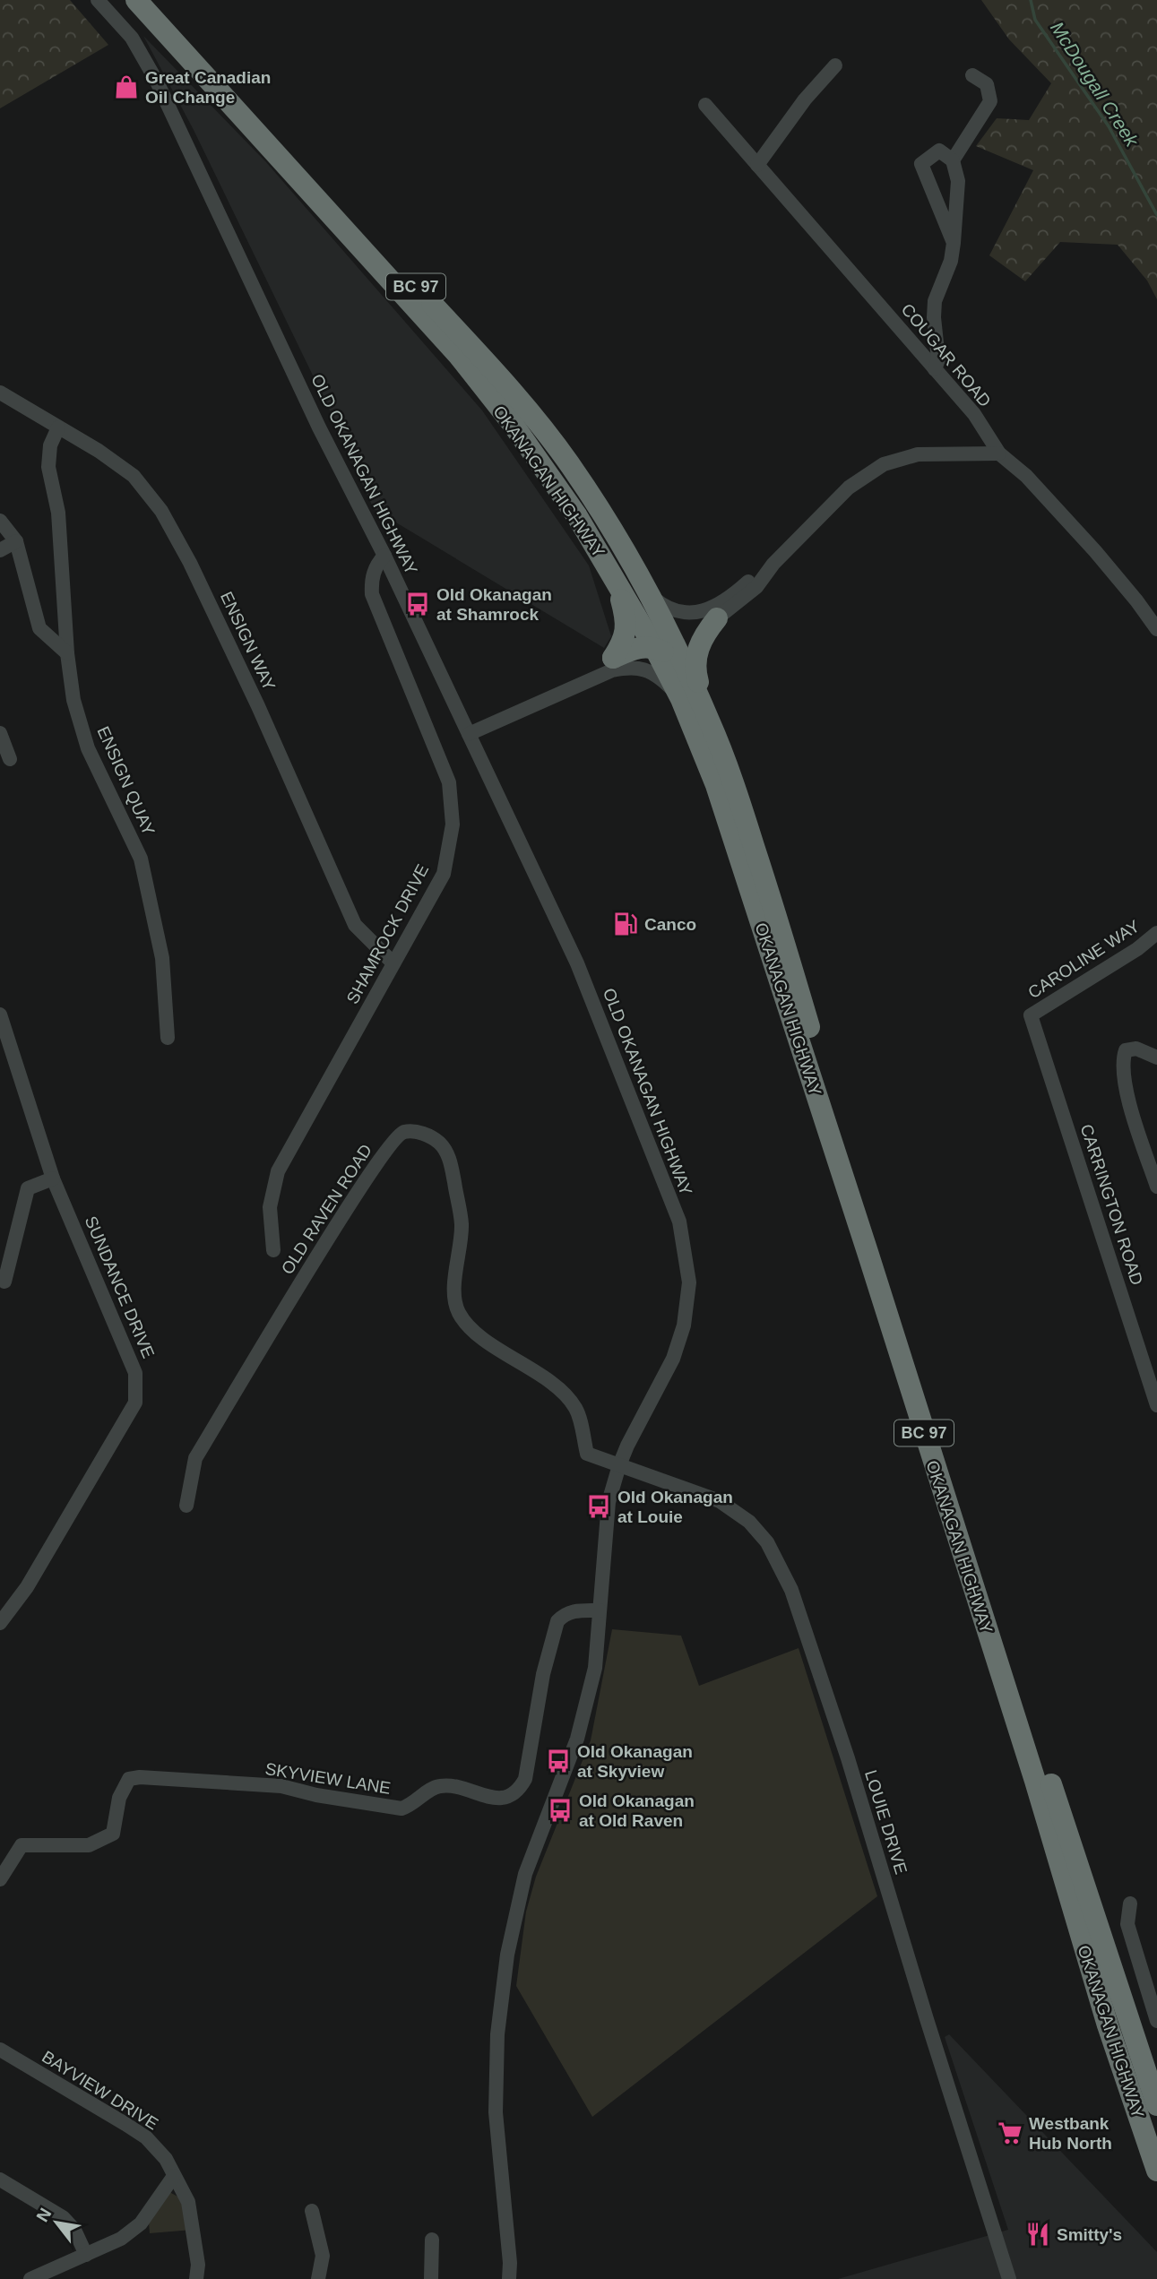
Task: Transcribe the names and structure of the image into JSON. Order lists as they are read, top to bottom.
{
  "streets": {
    "highway": ["BC 97", "OKANAGAN HIGHWAY"],
    "street": [
      "COUGAR ROAD",
      "OLD OKANAGAN HIGHWAY",
      "ENSIGN WAY",
      "ENSIGN QUAY",
      "SHAMROCK DRIVE",
      "CAROLINE WAY",
      "CARRINGTON ROAD",
      "OLD RAVEN ROAD",
      "SUNDANCE DRIVE",
      "SKYVIEW LANE",
      "LOUIE DRIVE",
      "BAYVIEW DRIVE"
    ]
  },
  "crossings": [
    ["OLD OKANAGAN HIGHWAY", "SHAMROCK DRIVE"],
    ["OLD OKANAGAN HIGHWAY", "OLD RAVEN ROAD"],
    ["OLD OKANAGAN HIGHWAY", "SKYVIEW LANE"],
    ["OLD OKANAGAN HIGHWAY", "LOUIE DRIVE"],
    ["ENSIGN WAY", "ENSIGN QUAY"],
    ["ENSIGN WAY", "SHAMROCK DRIVE"],
    ["CAROLINE WAY", "CARRINGTON ROAD"],
    ["OLD RAVEN ROAD", "LOUIE DRIVE"]
  ],
  "water": ["McDougall Creek"],
  "places": {
    "shop": ["Great Canadian Oil Change"],
    "bus stop": [
      "Old Okanagan at Shamrock",
      "Old Okanagan at Louie",
      "Old Okanagan at Skyview",
      "Old Okanagan at Old Raven"
    ],
    "fuel station": ["Canco"],
    "supermarket": ["Westbank Hub North"],
    "restaurant": ["Smitty's"]
  },
  "north": "top left"
}
